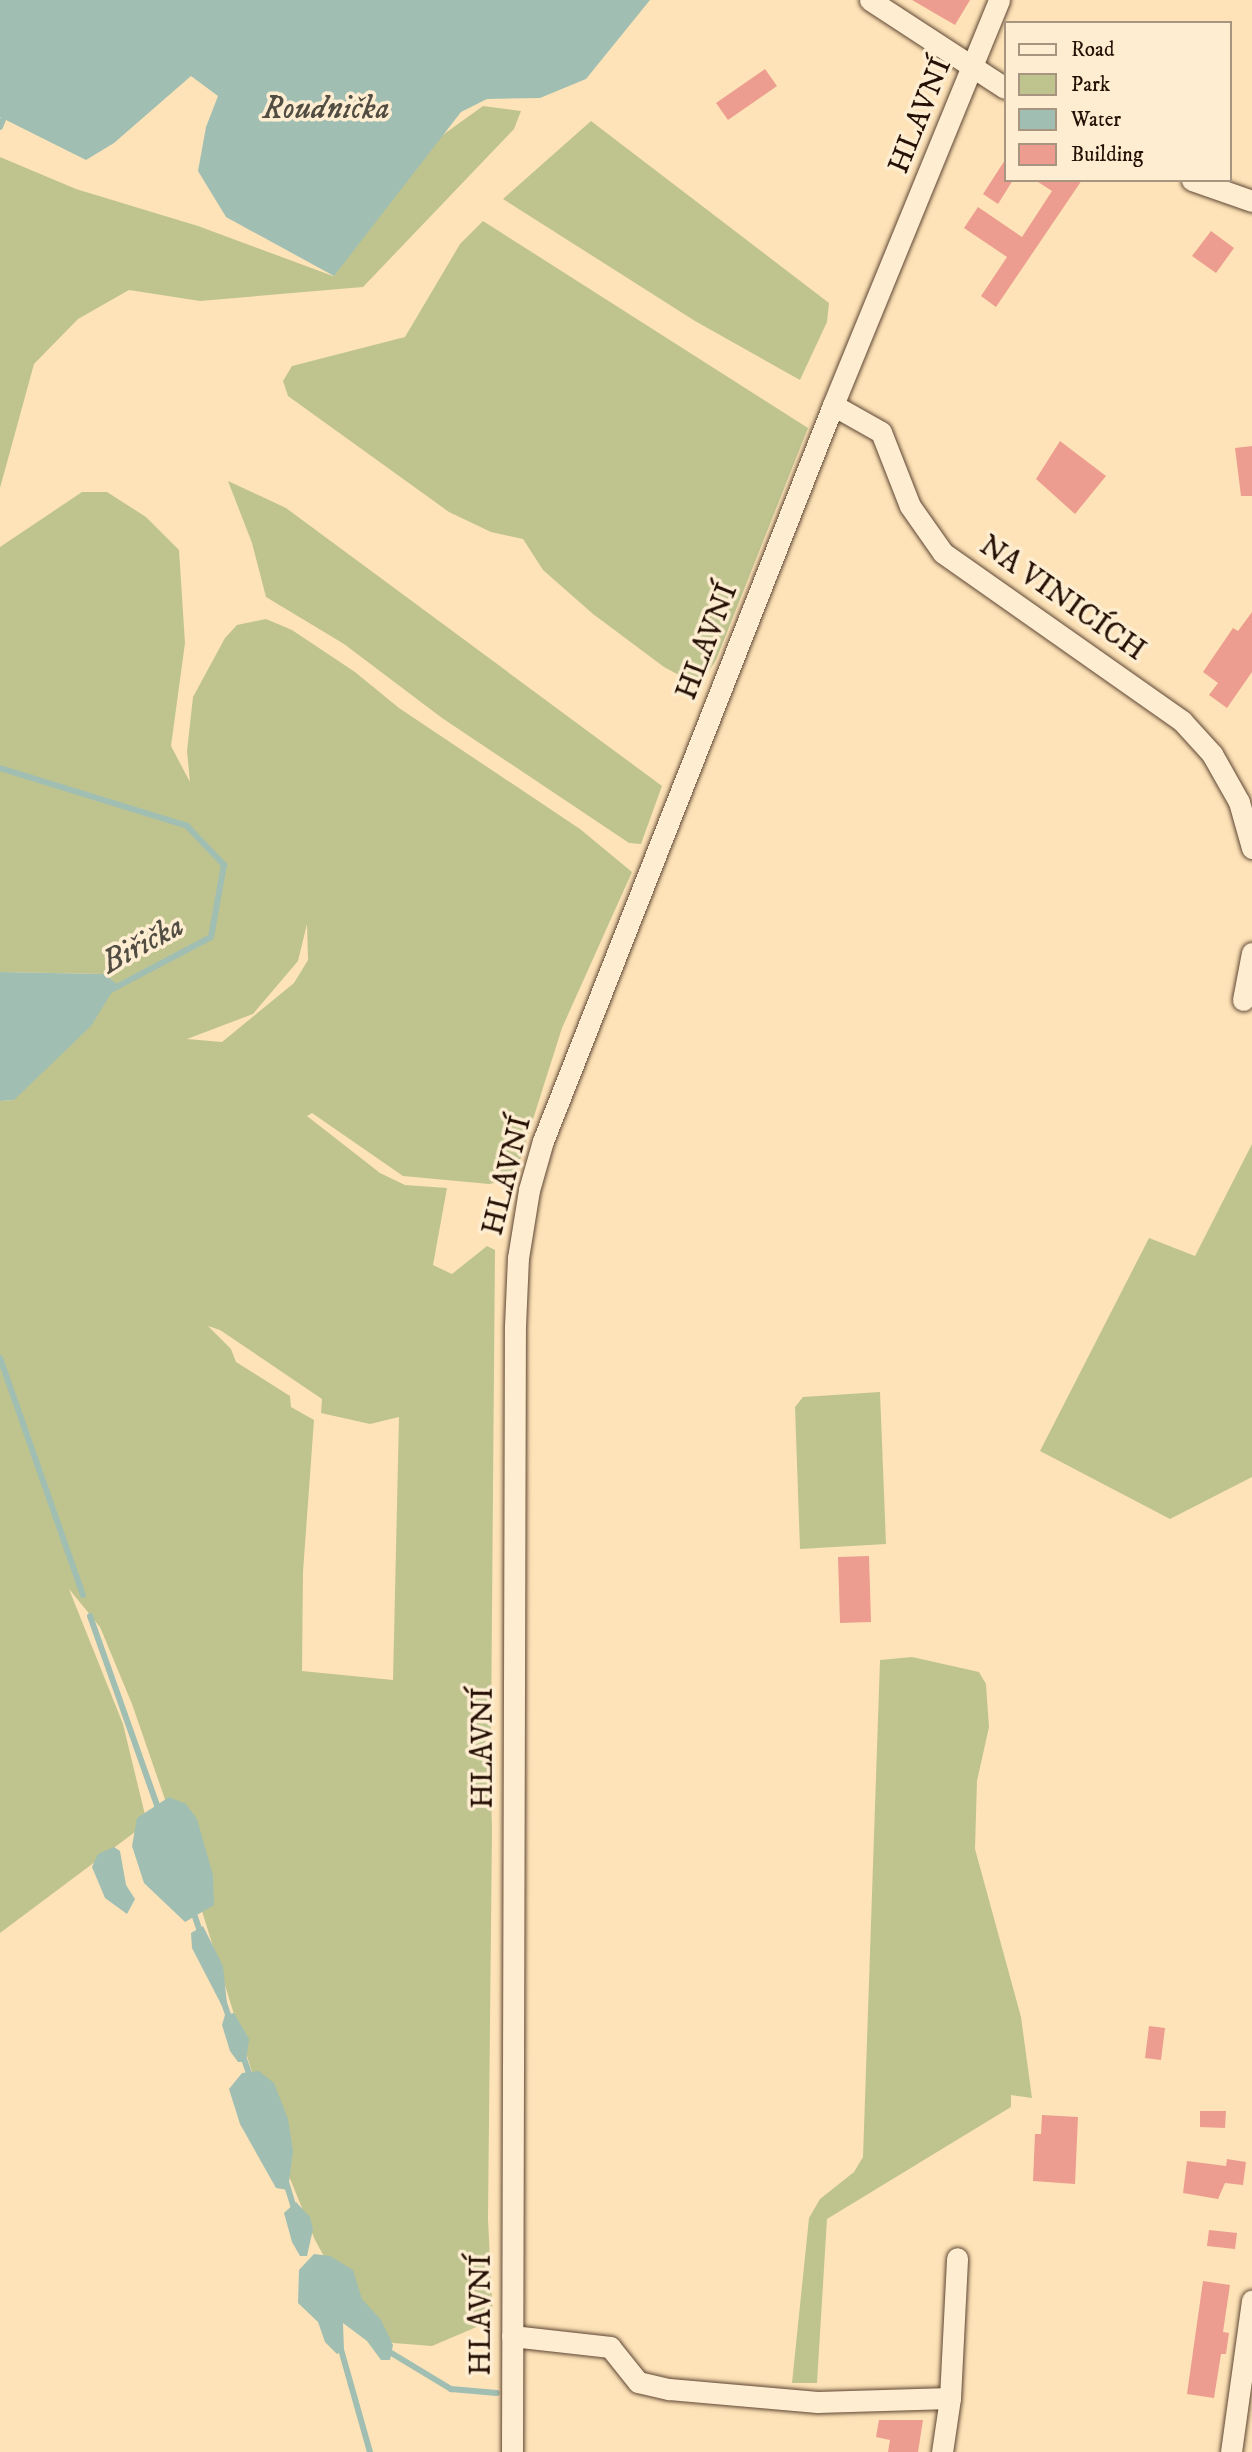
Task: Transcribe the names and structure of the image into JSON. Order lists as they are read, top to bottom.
{
  "streets": {
    "street": ["HLAVNÍ", "NA VINICÍCH"]
  },
  "crossings": [
    ["HLAVNÍ", "NA VINICÍCH"]
  ],
  "water": ["Roudnička", "Biřička"],
  "legend": [
    "Road",
    "Park",
    "Water",
    "Building"
  ]
}
